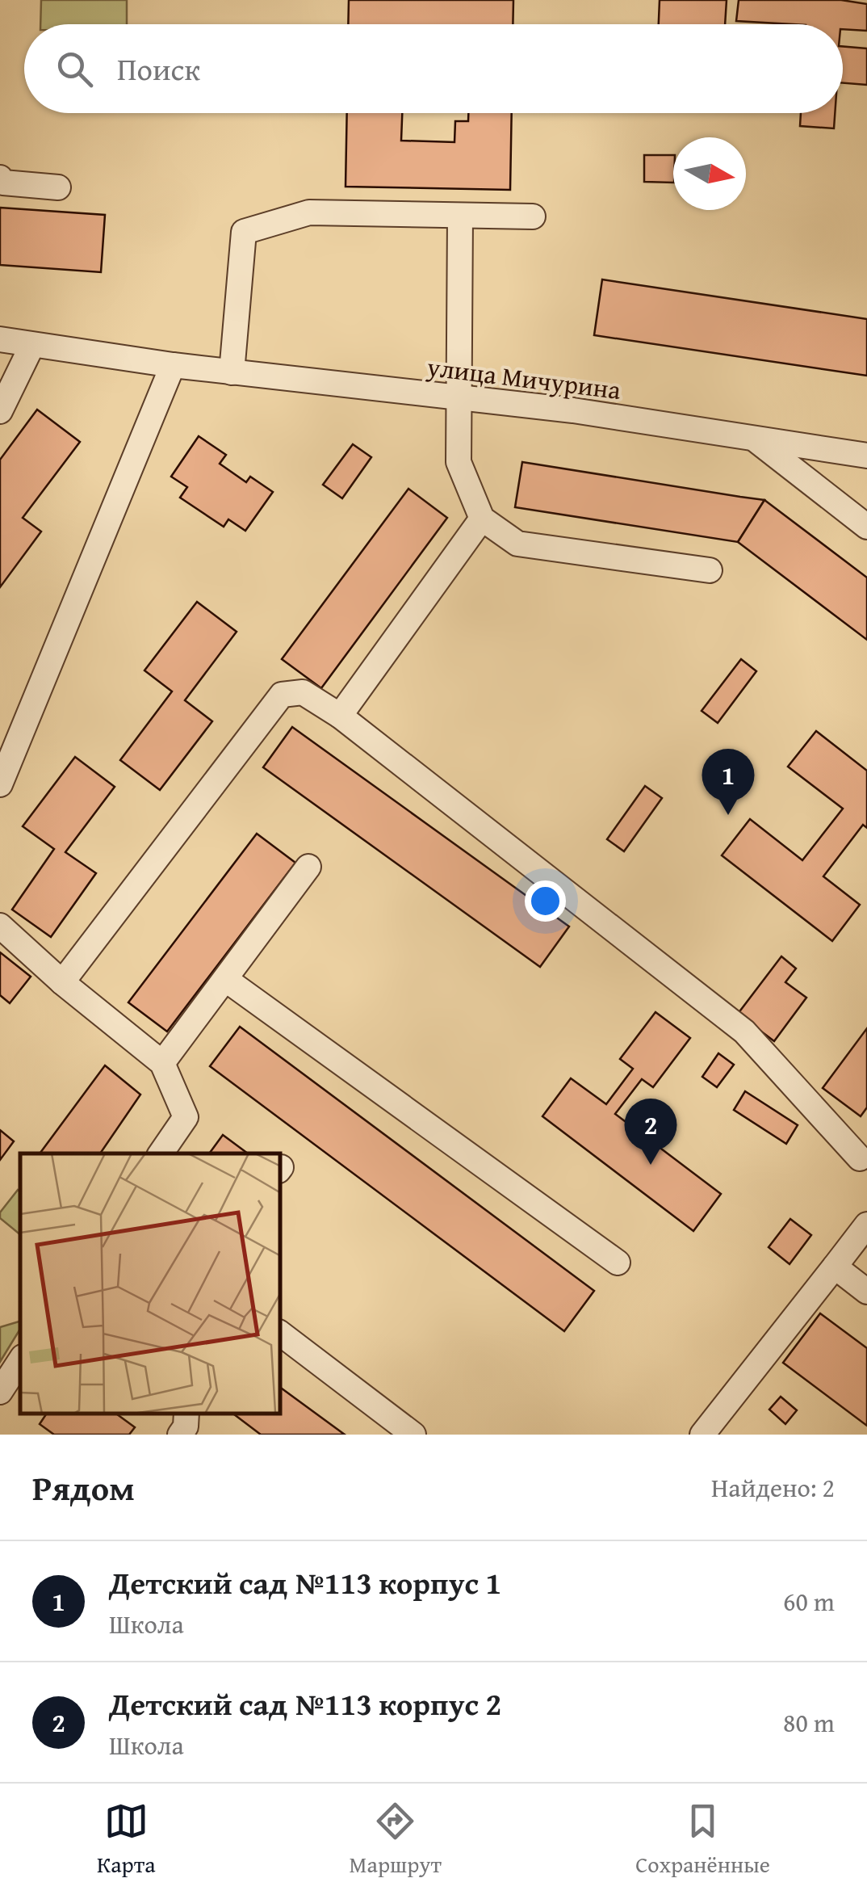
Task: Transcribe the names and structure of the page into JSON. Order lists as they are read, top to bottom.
{
  "streets": {
    "street": ["улица Мичурина"]
  },
  "north": "right",
  "page": {
    "search": "Поиск",
    "pins": ["1", "2"],
    "heading": ["Рядом", "Найдено: 2"],
    "list": [
      {
        "mark": "1",
        "name": "Детский сад №113 корпус 1",
        "note": "Школа",
        "value": "60 m"
      },
      {
        "mark": "2",
        "name": "Детский сад №113 корпус 2",
        "note": "Школа",
        "value": "80 m"
      }
    ],
    "nav": ["Карта", "Маршрут", "Сохранённые"]
  }
}
